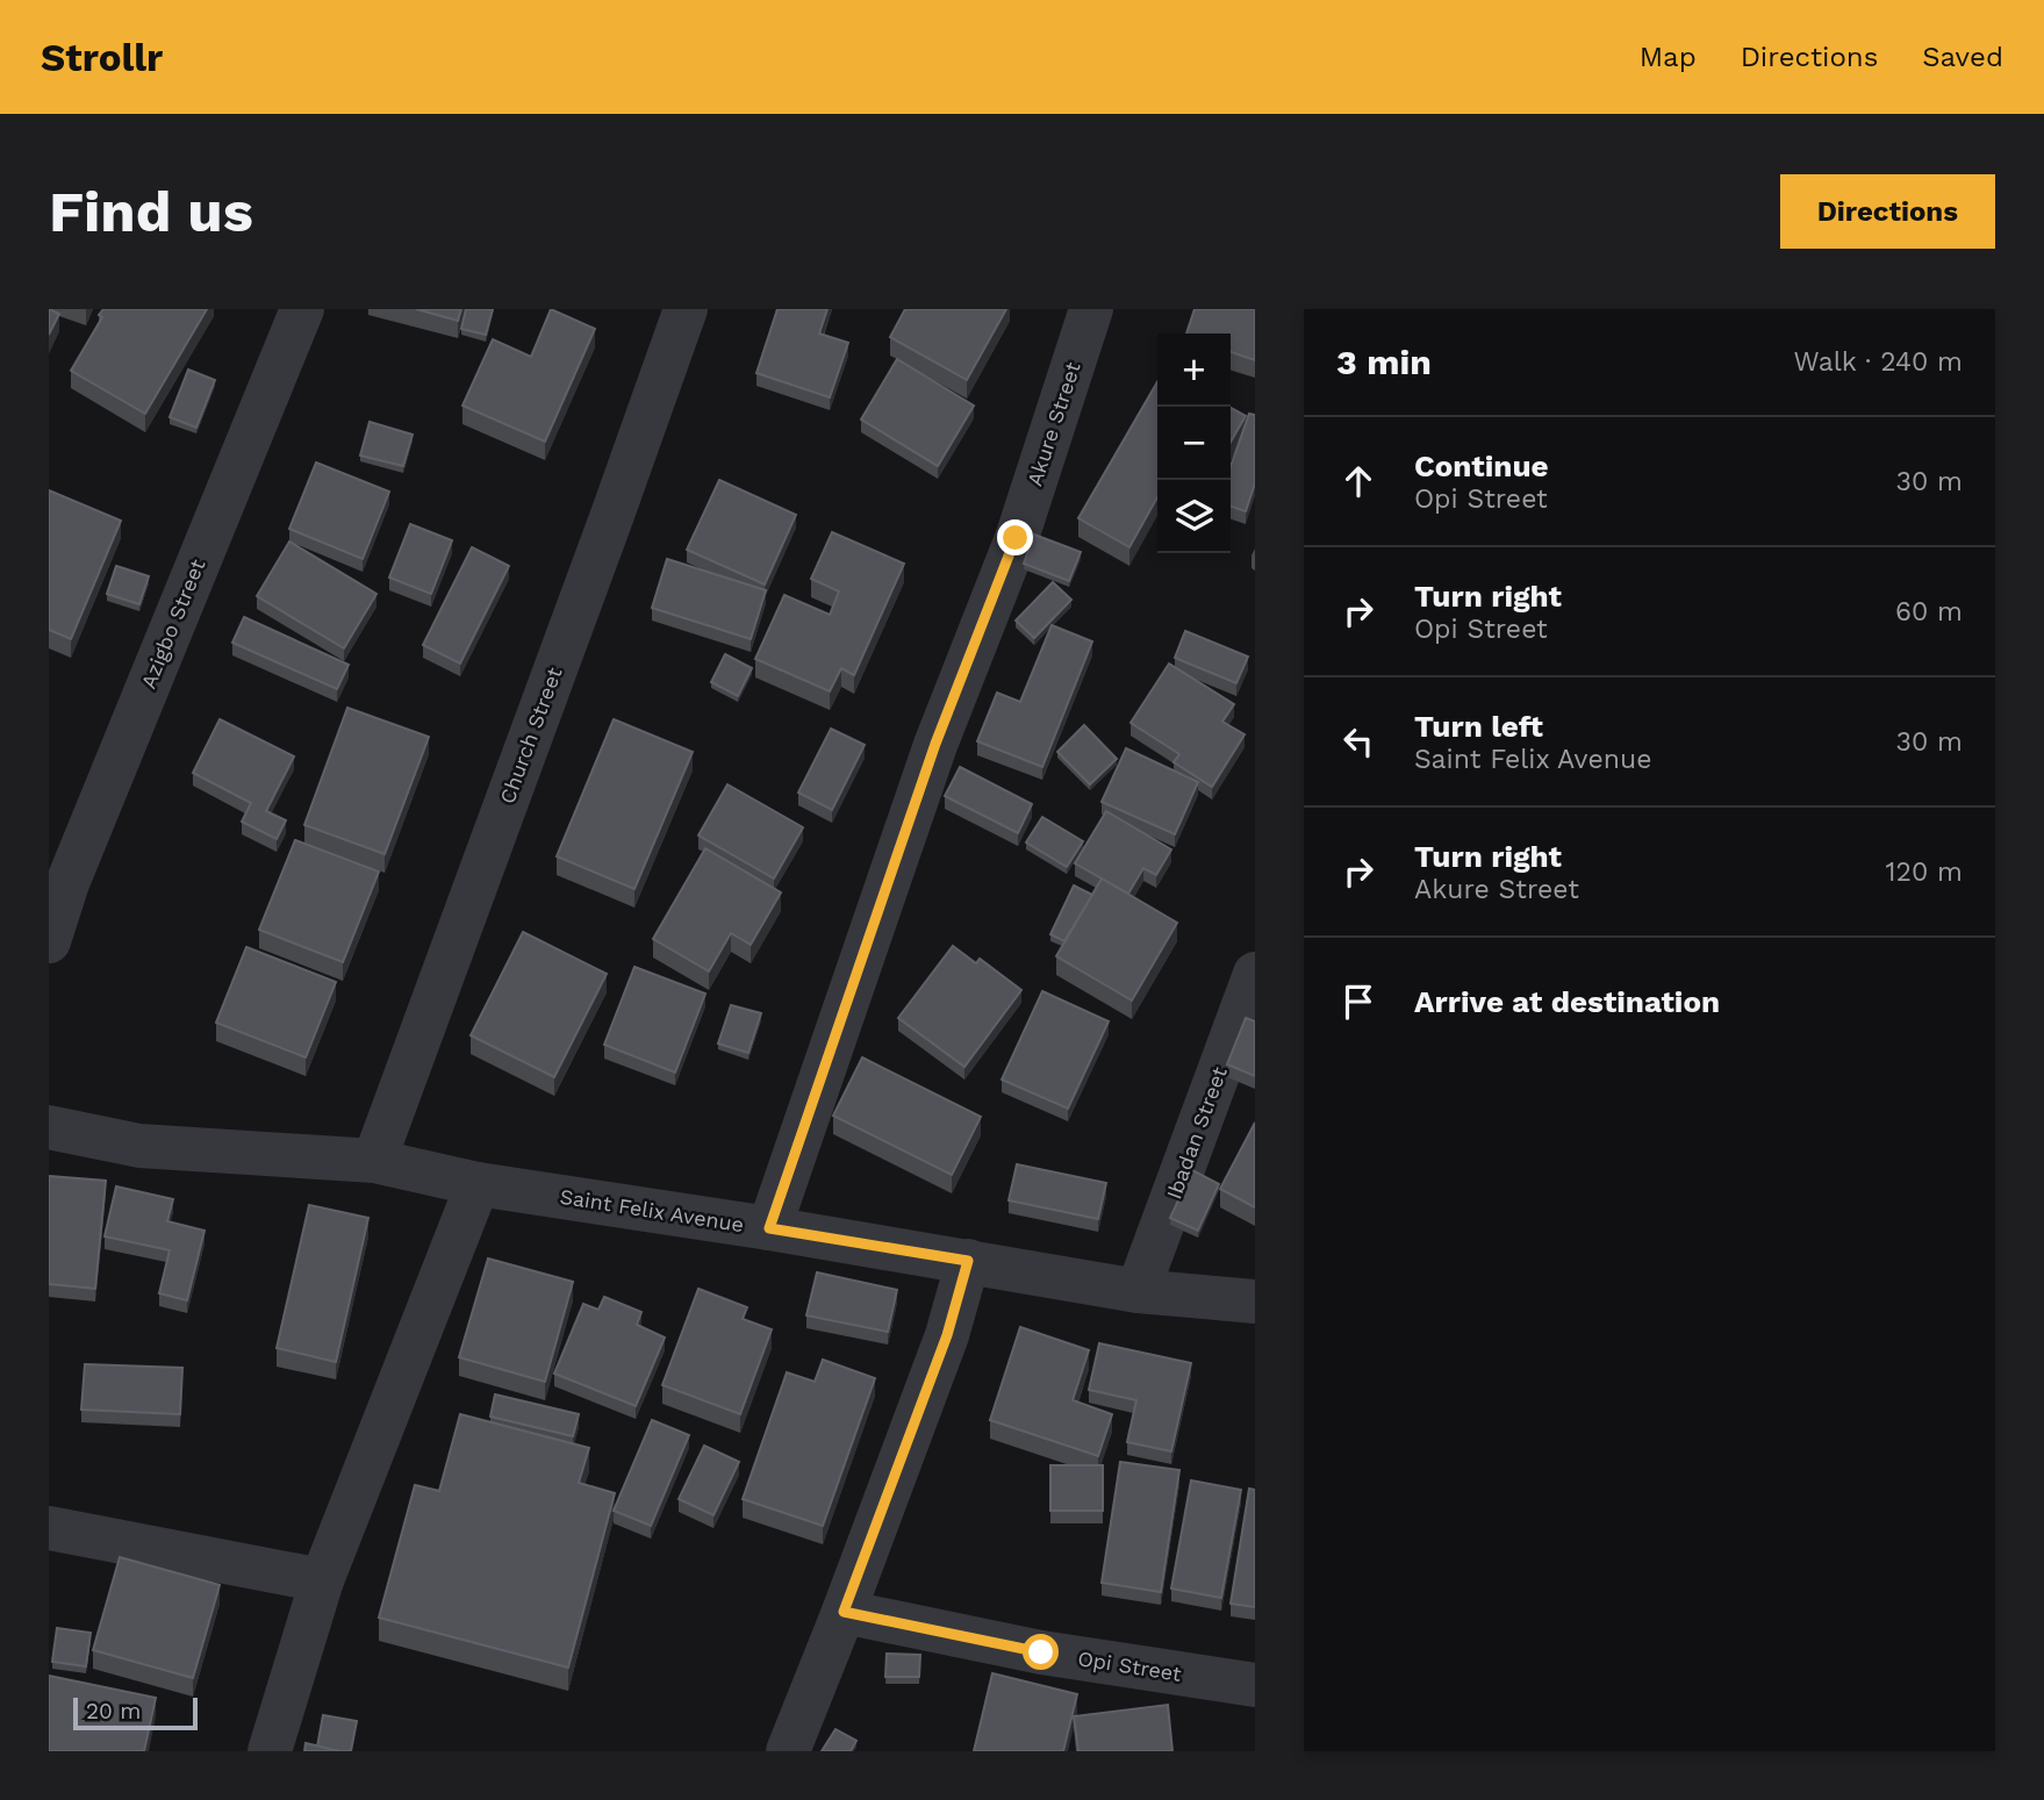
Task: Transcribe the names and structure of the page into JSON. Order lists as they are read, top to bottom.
{
  "streets": {
    "street": [
      "Akure Street",
      "Azigbo Street",
      "Church Street",
      "Ibadan Street",
      "Saint Felix Avenue",
      "Opi Street"
    ]
  },
  "crossings": [
    ["Akure Street", "Saint Felix Avenue"],
    ["Church Street", "Saint Felix Avenue"],
    ["Ibadan Street", "Saint Felix Avenue"]
  ],
  "scale_bar": "20 m",
  "page": {
    "header": "Strollr",
    "nav": ["Map", "Directions", "Saved"],
    "buttons": "Directions",
    "title": "Find us",
    "heading": ["3 min", "Walk · 240 m"],
    "map_buttons": ["+", "−"],
    "list": [
      ["Continue", "Opi Street", "30 m"],
      ["Turn right", "Opi Street", "60 m"],
      ["Turn left", "Saint Felix Avenue", "30 m"],
      ["Turn right", "Akure Street", "120 m"],
      "Arrive at destination"
    ],
    "scale": "20 m"
  }
}
